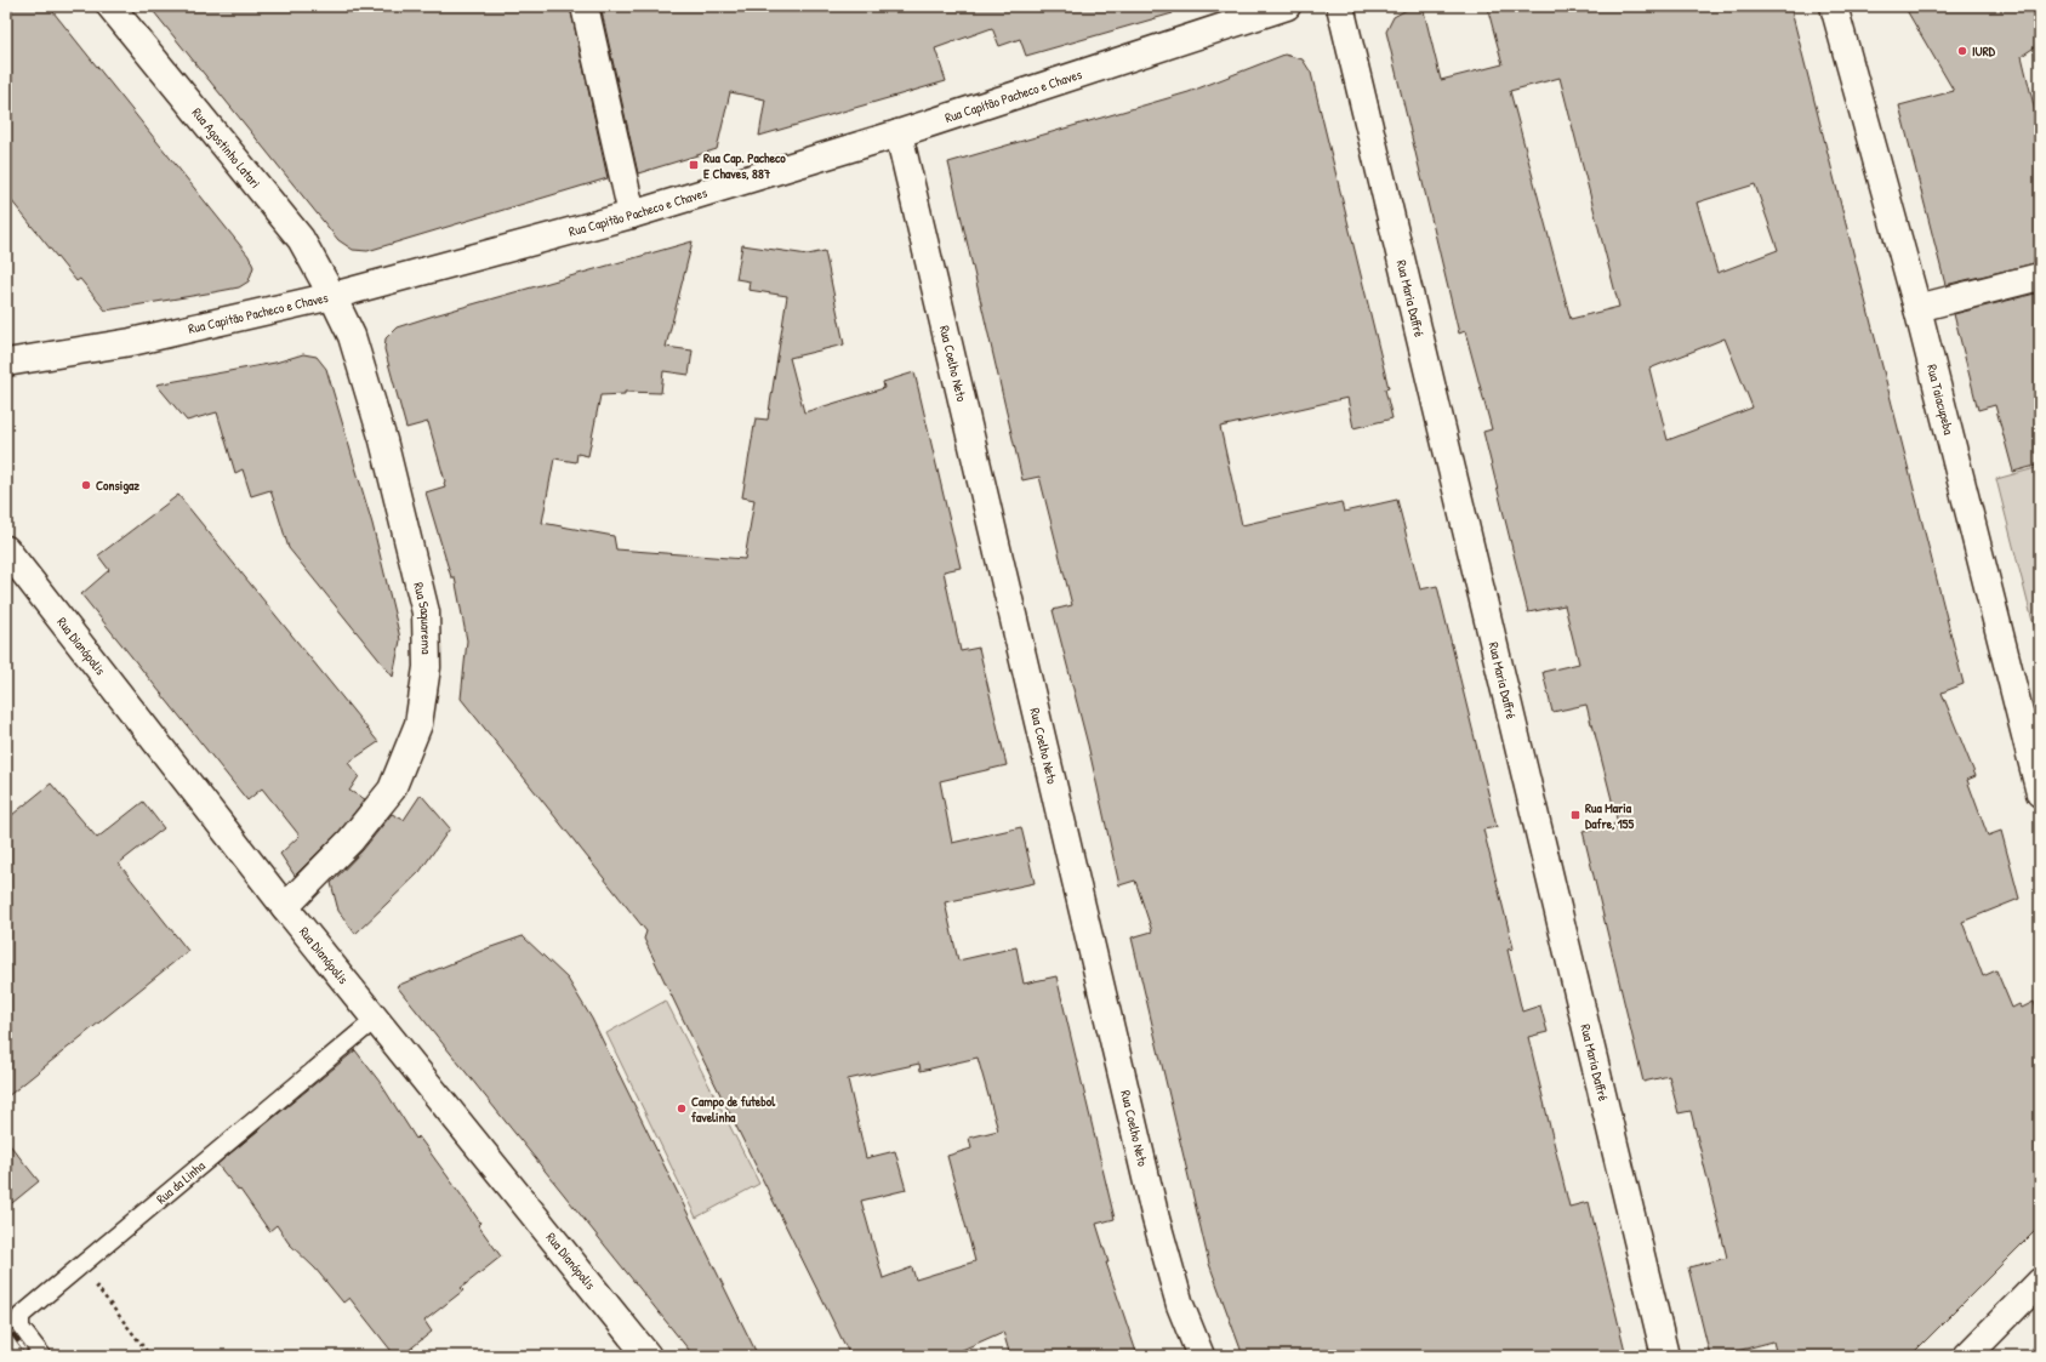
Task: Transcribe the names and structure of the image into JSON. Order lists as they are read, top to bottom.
{
  "streets": {
    "street": [
      "Rua Capitão Pacheco e Chaves",
      "Rua Agostinho Latari",
      "Rua Maria Daffré",
      "Rua Coelho Neto",
      "Rua Taiacupeba",
      "Rua Saquarema",
      "Rua Dianópolis"
    ],
    "lane": ["Rua da Linha"]
  },
  "crossings": [
    ["Rua Capitão Pacheco e Chaves", "Rua Agostinho Latari"],
    ["Rua Capitão Pacheco e Chaves", "Rua Coelho Neto"],
    ["Rua Capitão Pacheco e Chaves", "Rua Saquarema"],
    ["Rua Agostinho Latari", "Rua Saquarema"],
    ["Rua Saquarema", "Rua Dianópolis"],
    ["Rua Dianópolis", "Rua da Linha"]
  ],
  "places": {
    "other": ["IURD", "Consigaz", "Campo de futebol favelinha"],
    "transit": ["Rua Cap. Pacheco E Chaves, 887", "Rua Maria Dafre, 155"]
  }
}
